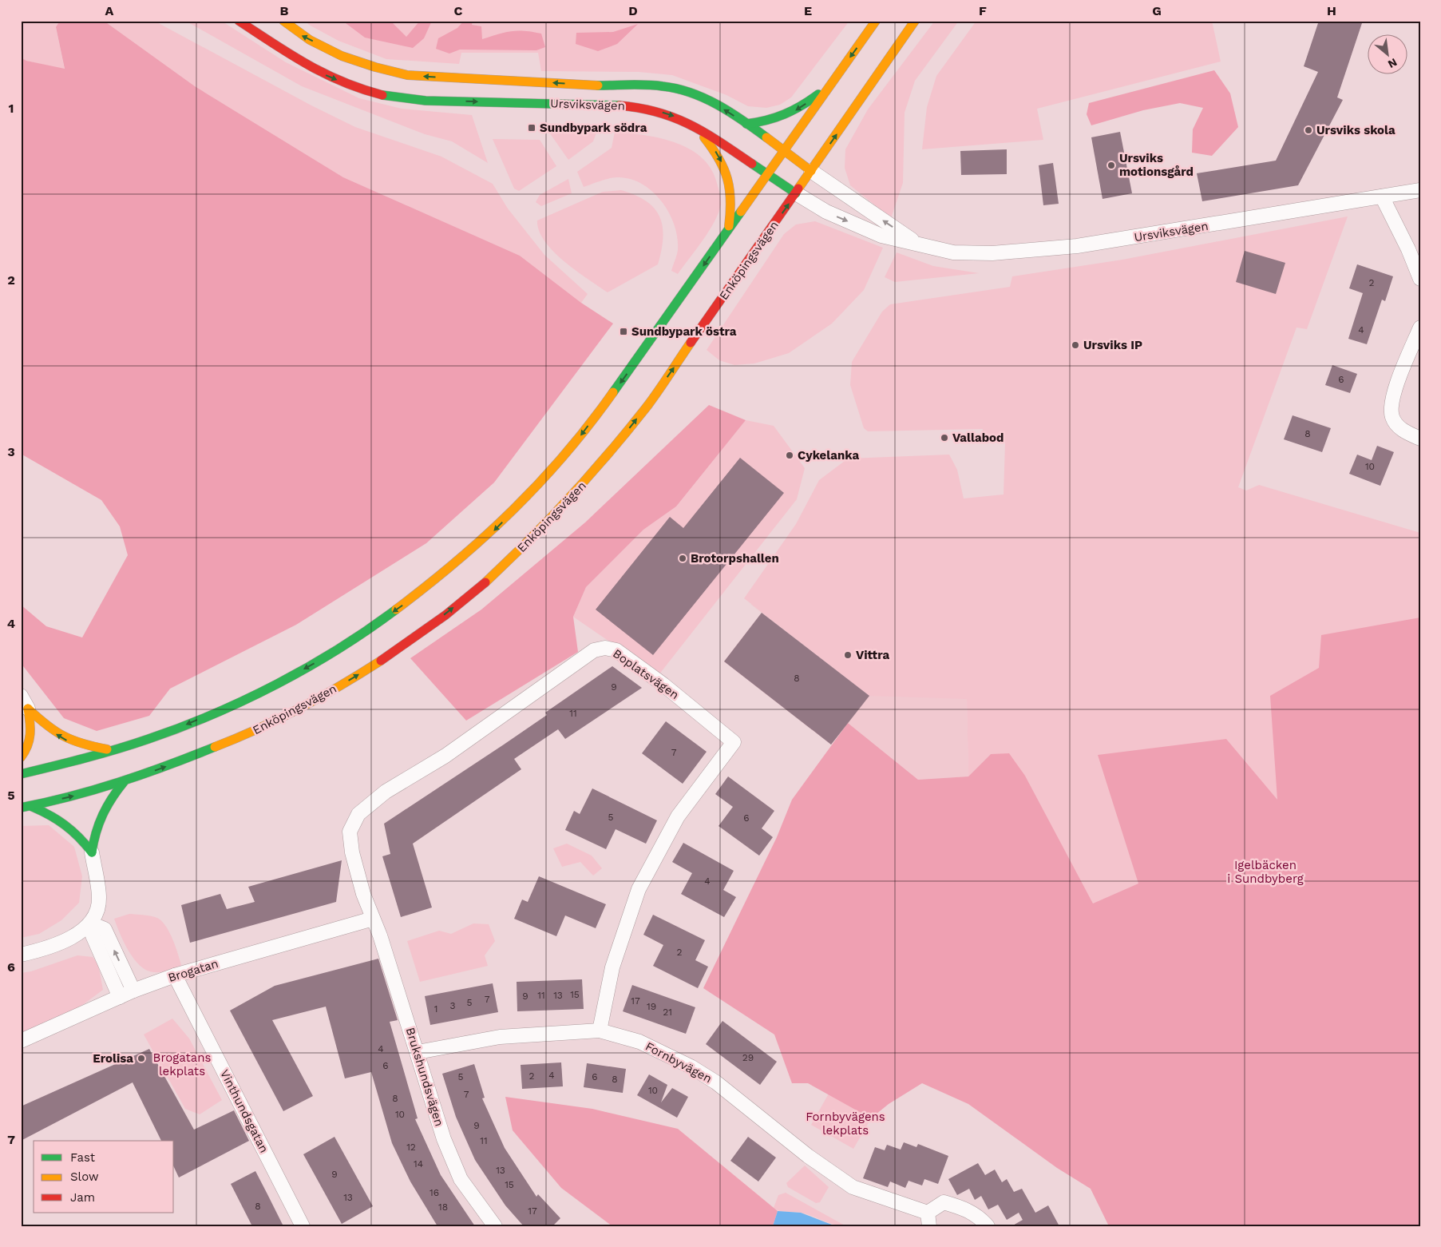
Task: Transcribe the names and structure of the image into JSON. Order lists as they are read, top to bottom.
{
  "streets": {
    "main road": ["Ursviksvägen", "Enköpingsvägen"],
    "street": [
      "Boplatsvägen",
      "Brogatan",
      "Fornbyvägen",
      "Brukshundsvägen",
      "Vinthundsgatan"
    ]
  },
  "crossings": [
    ["Ursviksvägen", "Enköpingsvägen"],
    ["Boplatsvägen", "Brogatan"],
    ["Boplatsvägen", "Fornbyvägen"],
    ["Boplatsvägen", "Brukshundsvägen"],
    ["Brogatan", "Brukshundsvägen"],
    ["Brogatan", "Vinthundsgatan"],
    ["Fornbyvägen", "Brukshundsvägen"]
  ],
  "parks": ["Igelbäcken i Sundbyberg", "Brogatans lekplats", "Fornbyvägens lekplats"],
  "places": {
    "transit": ["Sundbypark södra", "Sundbypark östra"],
    "other": [
      "Ursviks skola",
      "Ursviks motionsgård",
      "Ursviks IP",
      "Vallabod",
      "Cykelanka",
      "Brotorpshallen",
      "Vittra",
      "Erolisa"
    ]
  },
  "house_numbers": [
    "2",
    "4",
    "6",
    "8",
    "10",
    "8",
    "9",
    "11",
    "7",
    "5",
    "6",
    "4",
    "2",
    "15",
    "11",
    "13",
    "9",
    "7",
    "17",
    "5",
    "3",
    "19",
    "1",
    "21",
    "4",
    "29",
    "6",
    "4",
    "2",
    "5",
    "6",
    "8",
    "10",
    "7",
    "8",
    "10",
    "9",
    "11",
    "12",
    "14",
    "13",
    "9",
    "15",
    "16",
    "13",
    "8",
    "18",
    "17"
  ],
  "legend": ["Fast", "Slow", "Jam"],
  "north": "bottom right",
  "grid": {
    "columns": [
      "A",
      "B",
      "C",
      "D",
      "E",
      "F",
      "G",
      "H"
    ],
    "rows": [
      "1",
      "2",
      "3",
      "4",
      "5",
      "6",
      "7"
    ]
  }
}
